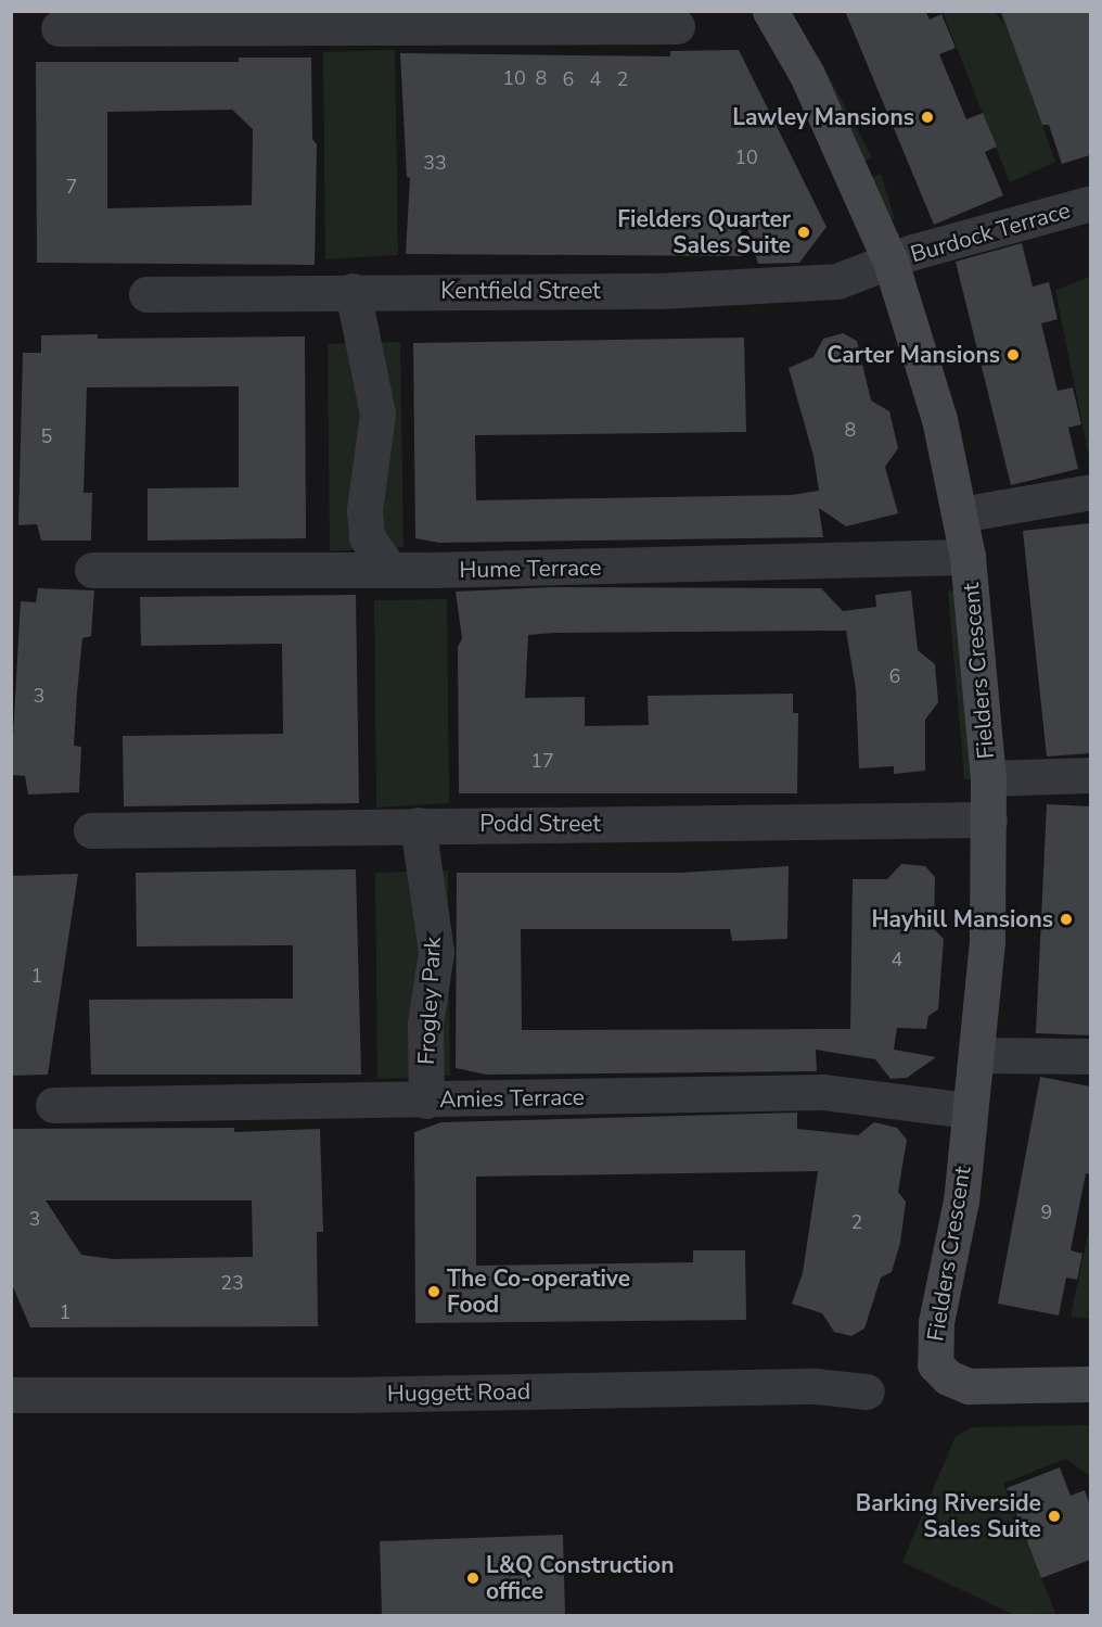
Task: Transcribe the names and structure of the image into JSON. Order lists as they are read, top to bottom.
{
  "streets": {
    "street": [
      "Burdock Terrace",
      "Kentfield Street",
      "Hume Terrace",
      "Fielders Crescent",
      "Podd Street",
      "Frogley Park",
      "Amies Terrace",
      "Huggett Road"
    ]
  },
  "crossings": [
    ["Burdock Terrace", "Kentfield Street"],
    ["Burdock Terrace", "Fielders Crescent"],
    ["Kentfield Street", "Fielders Crescent"],
    ["Hume Terrace", "Fielders Crescent"],
    ["Fielders Crescent", "Podd Street"],
    ["Fielders Crescent", "Amies Terrace"],
    ["Podd Street", "Frogley Park"],
    ["Frogley Park", "Amies Terrace"]
  ],
  "places": [
    "Lawley Mansions",
    "Fielders Quarter Sales Suite",
    "Carter Mansions",
    "Hayhill Mansions",
    "The Co-operative Food",
    "Barking Riverside Sales Suite",
    "L&Q Construction office"
  ],
  "house_numbers": [
    "10",
    "8",
    "6",
    "4",
    "2",
    "10",
    "33",
    "7",
    "8",
    "5",
    "6",
    "3",
    "17",
    "4",
    "1",
    "9",
    "3",
    "2",
    "23",
    "1"
  ]
}
